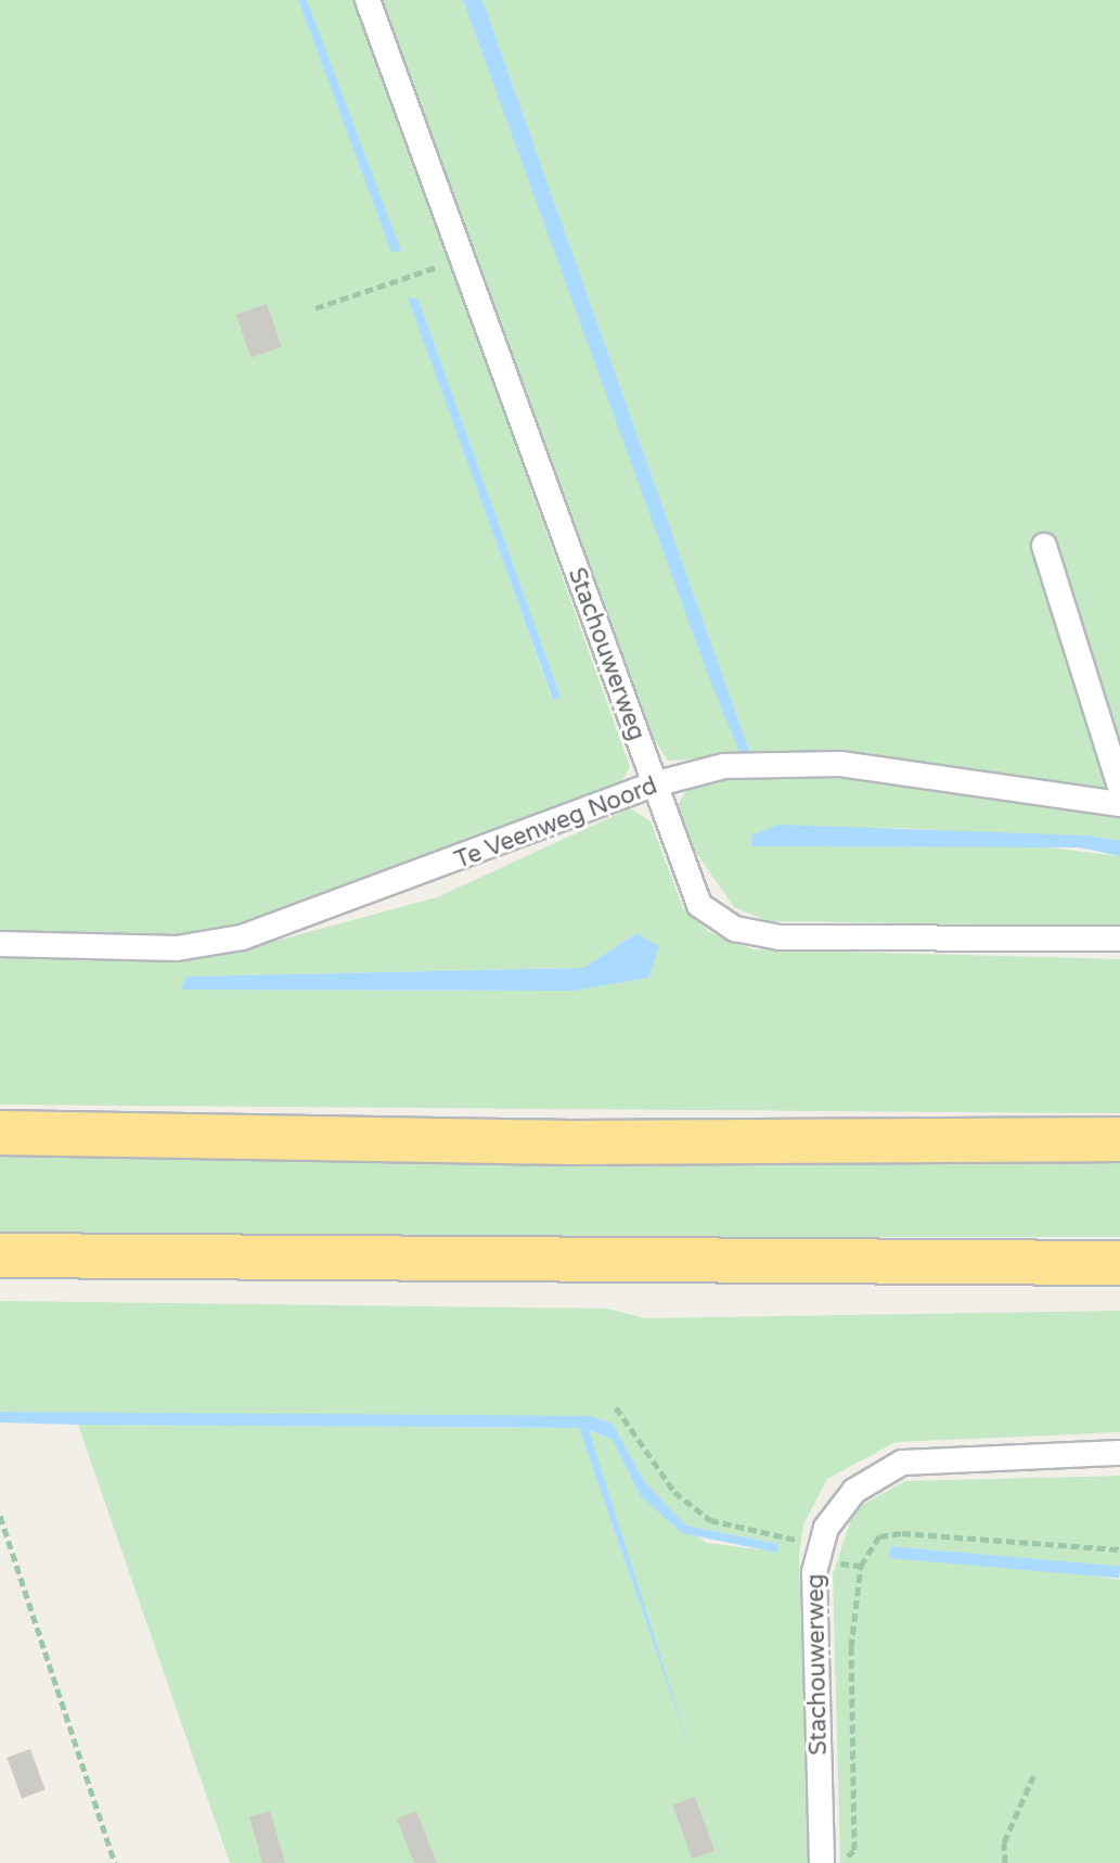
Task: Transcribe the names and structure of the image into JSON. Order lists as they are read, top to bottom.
{
  "streets": {
    "street": ["Stachouwerweg", "Te Veenweg Noord"]
  },
  "crossings": [
    ["Stachouwerweg", "Te Veenweg Noord"]
  ]
}
